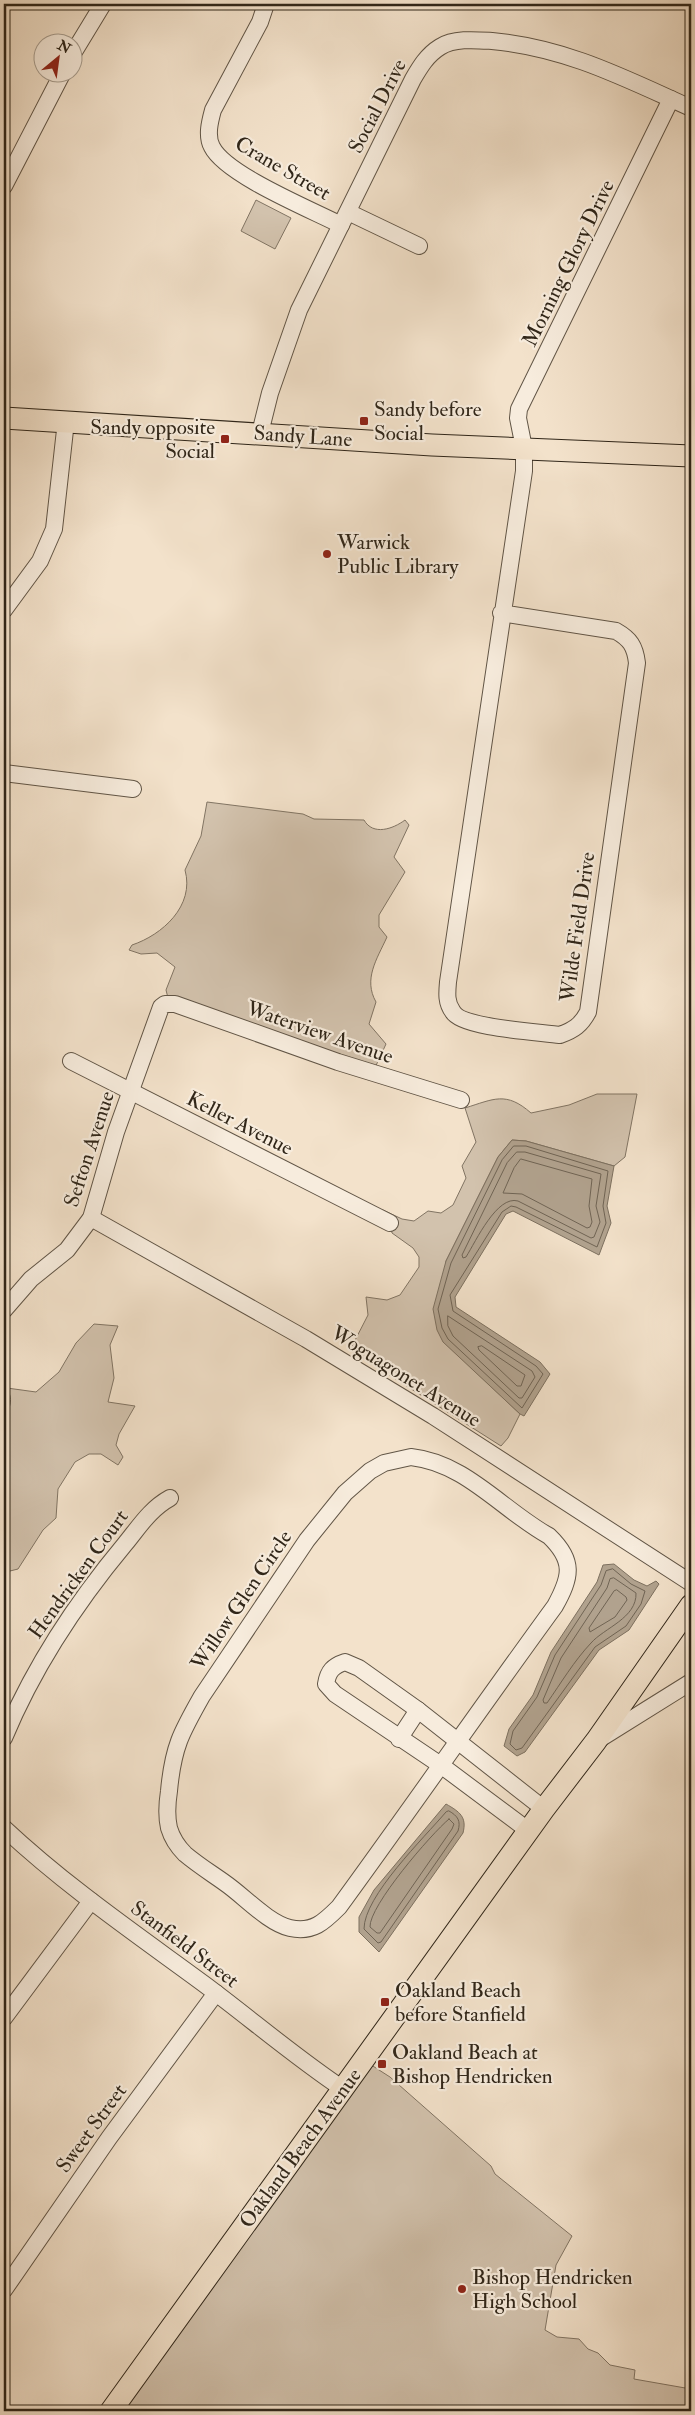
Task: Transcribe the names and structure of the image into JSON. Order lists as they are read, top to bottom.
{
  "streets": {
    "main road": ["Sandy Lane", "Oakland Beach Avenue"],
    "street": [
      "Social Drive",
      "Crane Street",
      "Morning Glory Drive",
      "Wilde Field Drive",
      "Waterview Avenue",
      "Keller Avenue",
      "Sefton Avenue",
      "Woguagonet Avenue",
      "Hendricken Court",
      "Willow Glen Circle",
      "Stanfield Street",
      "Sweet Street"
    ]
  },
  "crossings": [
    ["Social Drive", "Crane Street"],
    ["Social Drive", "Morning Glory Drive"],
    ["Social Drive", "Sandy Lane"],
    ["Morning Glory Drive", "Sandy Lane"],
    ["Morning Glory Drive", "Wilde Field Drive"],
    ["Sandy Lane", "Wilde Field Drive"],
    ["Waterview Avenue", "Sefton Avenue"],
    ["Keller Avenue", "Sefton Avenue"],
    ["Sefton Avenue", "Woguagonet Avenue"],
    ["Stanfield Street", "Sweet Street"],
    ["Stanfield Street", "Oakland Beach Avenue"]
  ],
  "places": {
    "transit": [
      "Sandy before Social",
      "Sandy opposite Social",
      "Oakland Beach before Stanfield",
      "Oakland Beach at Bishop Hendricken"
    ],
    "other": ["Warwick Public Library", "Bishop Hendricken High School"]
  },
  "north": "top right"
}
